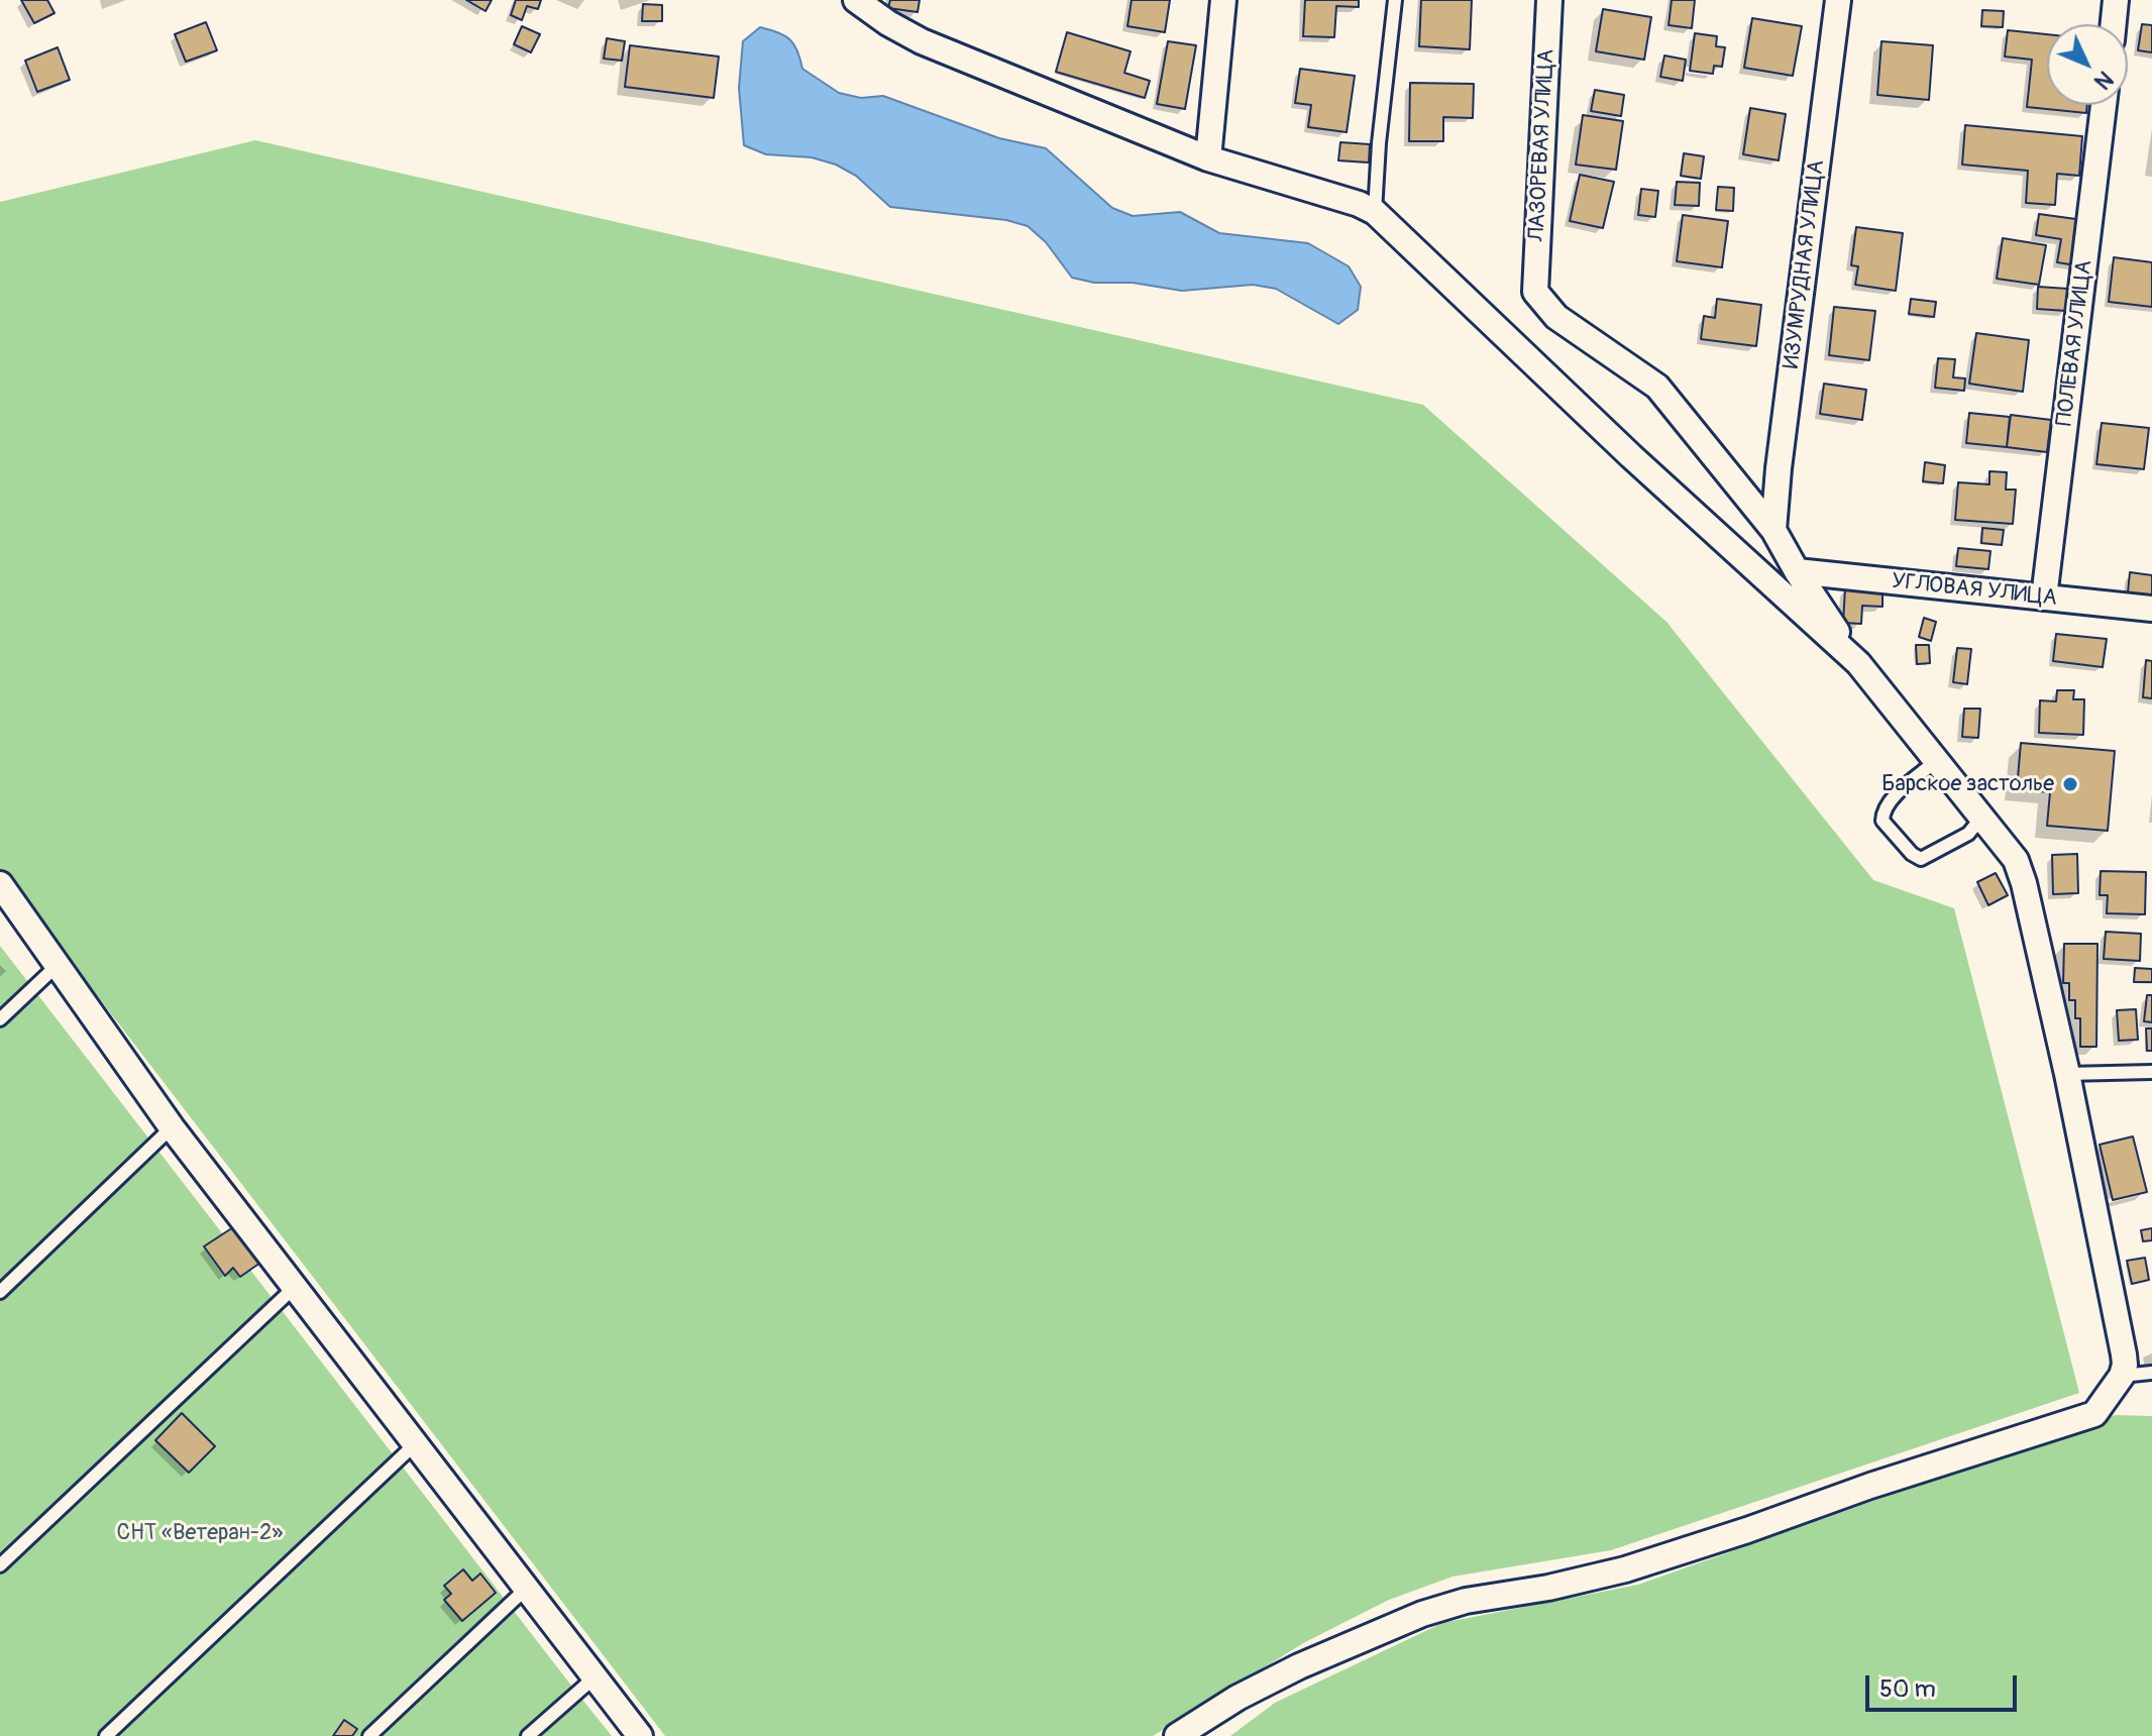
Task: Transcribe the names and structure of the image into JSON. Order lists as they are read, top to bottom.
{
  "streets": {
    "street": [
      "ЛАЗОРЕВАЯ УЛИЦА",
      "ИЗУМРУДНАЯ УЛИЦА",
      "ПОЛЕВАЯ УЛИЦА",
      "УГЛОВАЯ УЛИЦА"
    ]
  },
  "crossings": [
    ["ЛАЗОРЕВАЯ УЛИЦА", "ИЗУМРУДНАЯ УЛИЦА"],
    ["ПОЛЕВАЯ УЛИЦА", "УГЛОВАЯ УЛИЦА"]
  ],
  "parks": ["СНТ «Ветеран-2»"],
  "places": ["Барское застолье"],
  "scale_bar": "50 m",
  "north": "bottom right"
}
